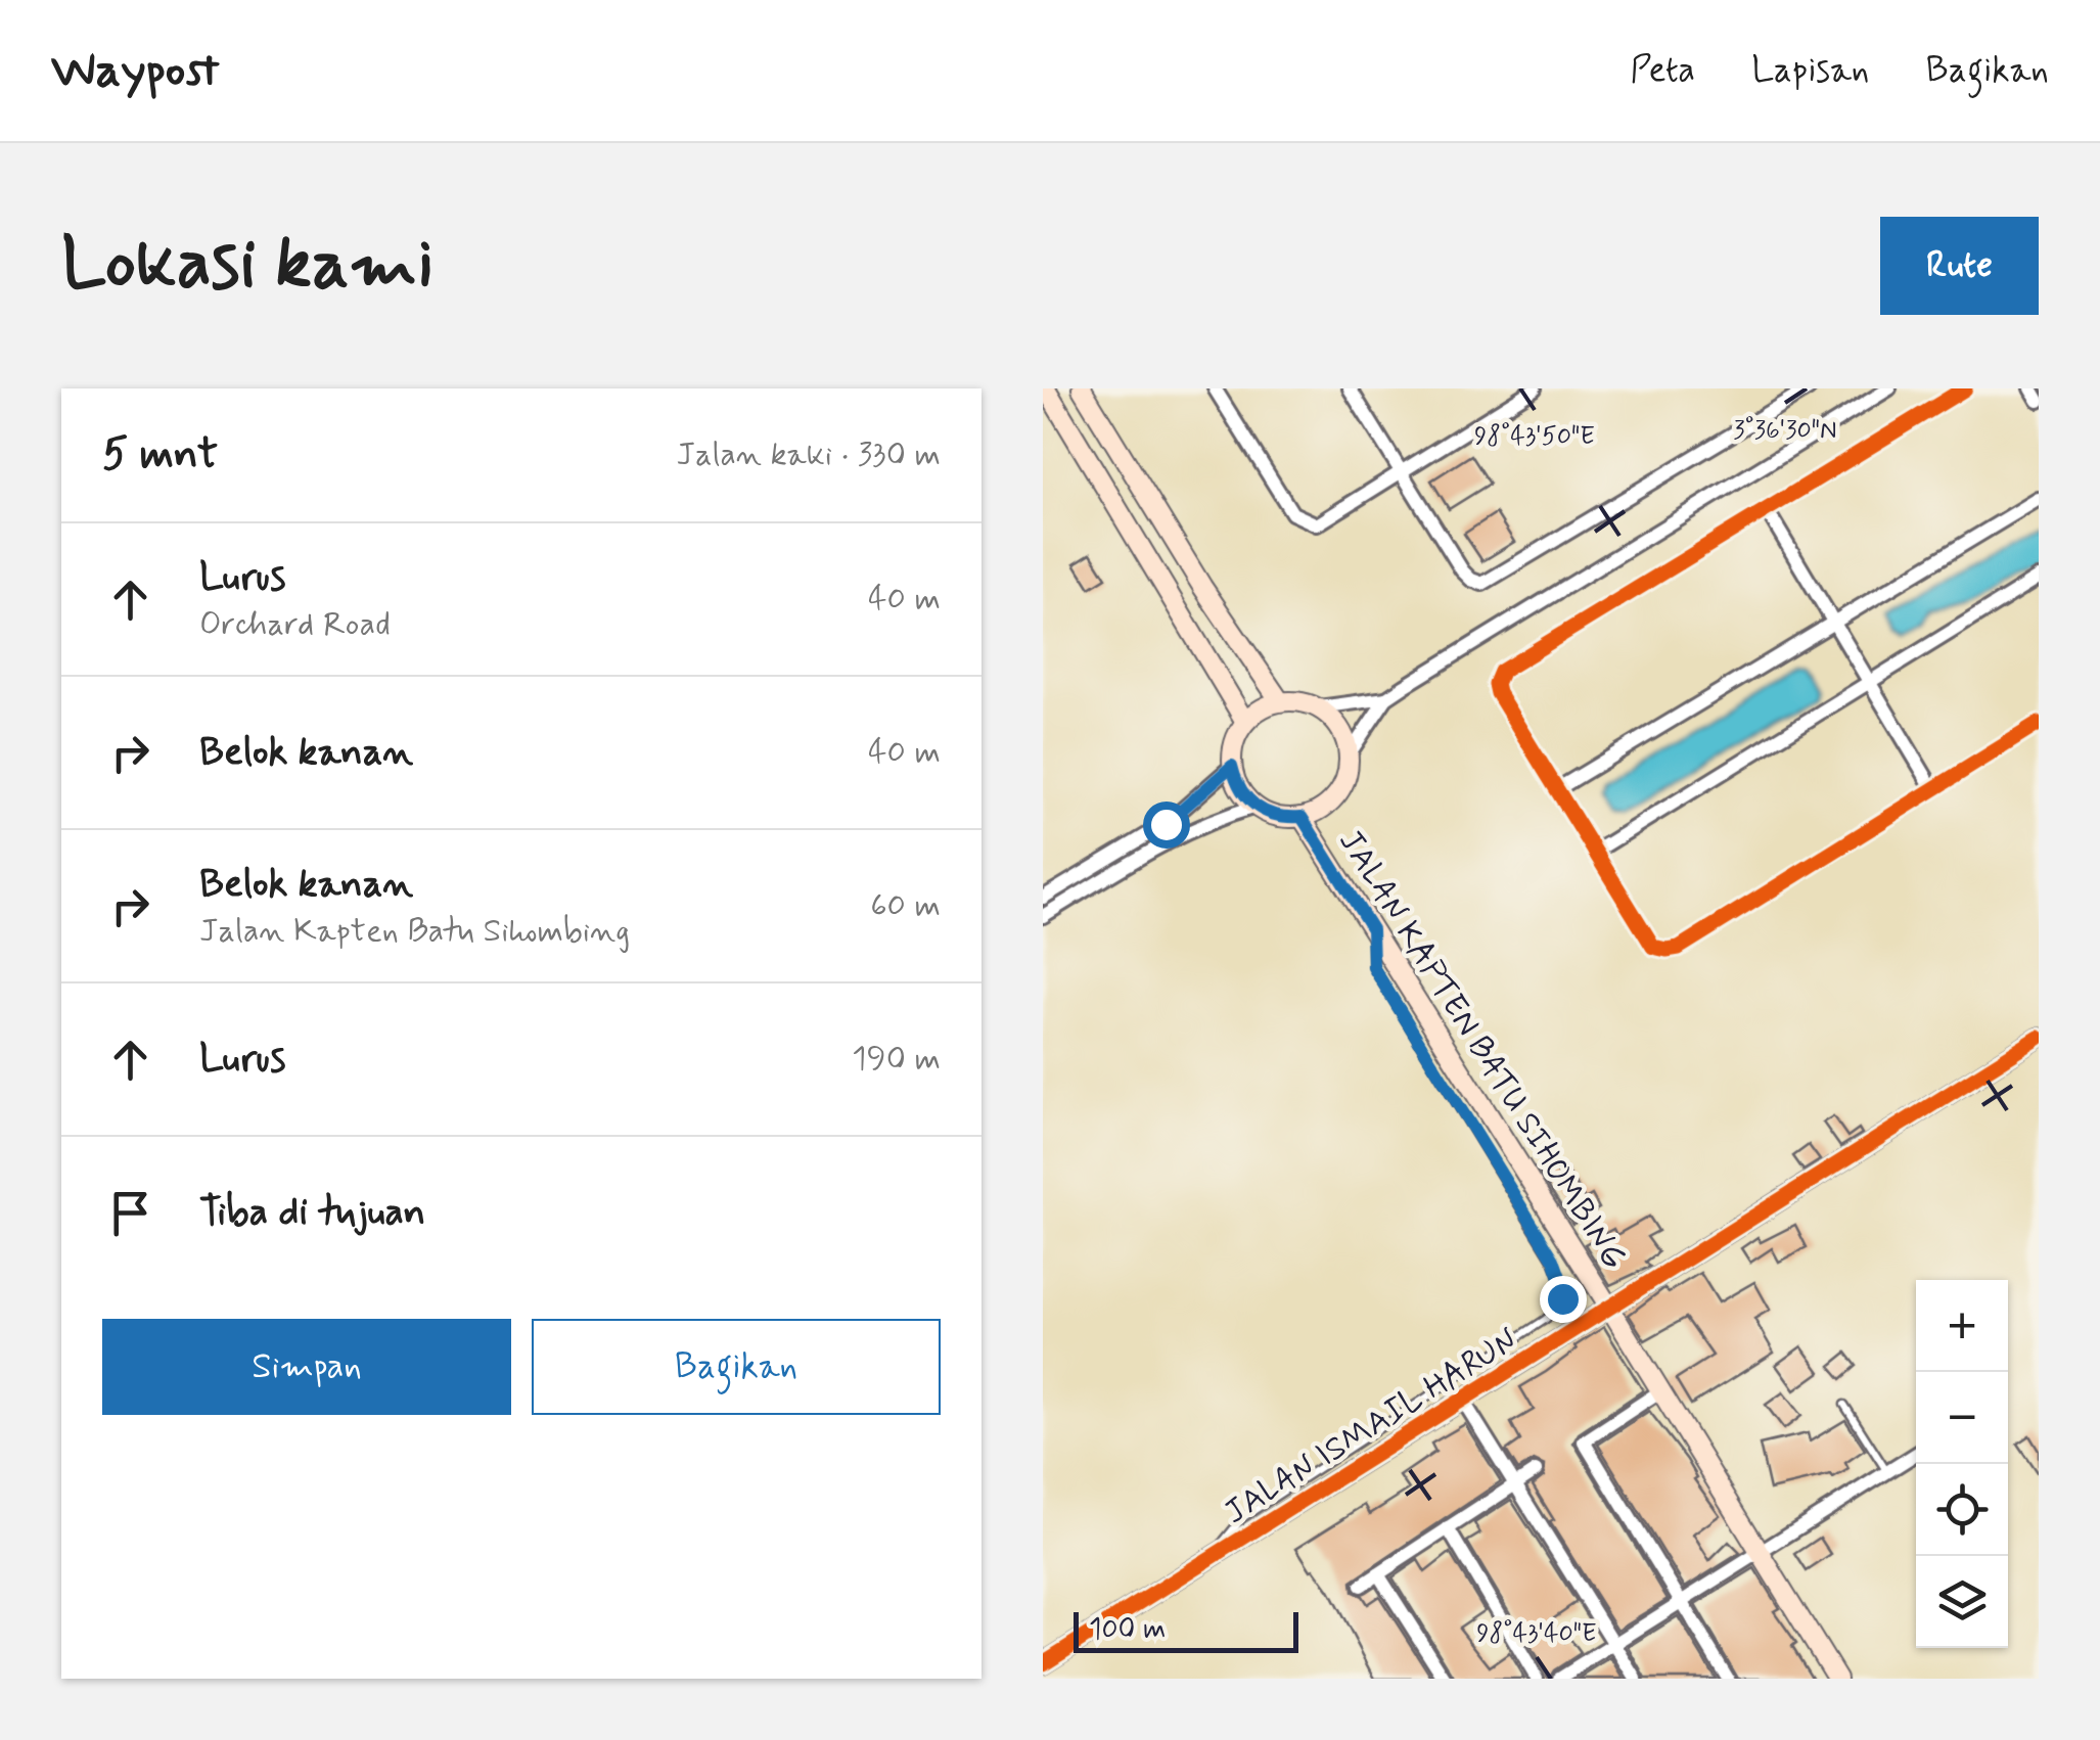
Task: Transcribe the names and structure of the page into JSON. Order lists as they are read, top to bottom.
{
  "streets": {
    "street": ["JALAN KAPTEN BATU SIHOMBING", "JALAN ISMAIL HARUN"]
  },
  "crossings": [
    ["JALAN KAPTEN BATU SIHOMBING", "JALAN ISMAIL HARUN"]
  ],
  "scale_bar": "100 m",
  "page": {
    "header": "Waypost",
    "nav": ["Peta", "Lapisan", "Bagikan"],
    "buttons": [
      "Rute",
      ["Simpan", "Bagikan"]
    ],
    "title": "Lokasi kami",
    "heading": ["5 mnt", "Jalan kaki · 330 m"],
    "list": [
      ["Lurus", "Orchard Road", "40 m"],
      ["Belok kanan", "40 m"],
      ["Belok kanan", "Jalan Kapten Batu Sihombing", "60 m"],
      ["Lurus", "190 m"],
      "Tiba di tujuan"
    ],
    "map_buttons": ["+", "−"],
    "scale": "100 m"
  },
  "coordinates": ["3°36'30\"N", "98°43'50\"E", "98°43'40\"E"]
}
